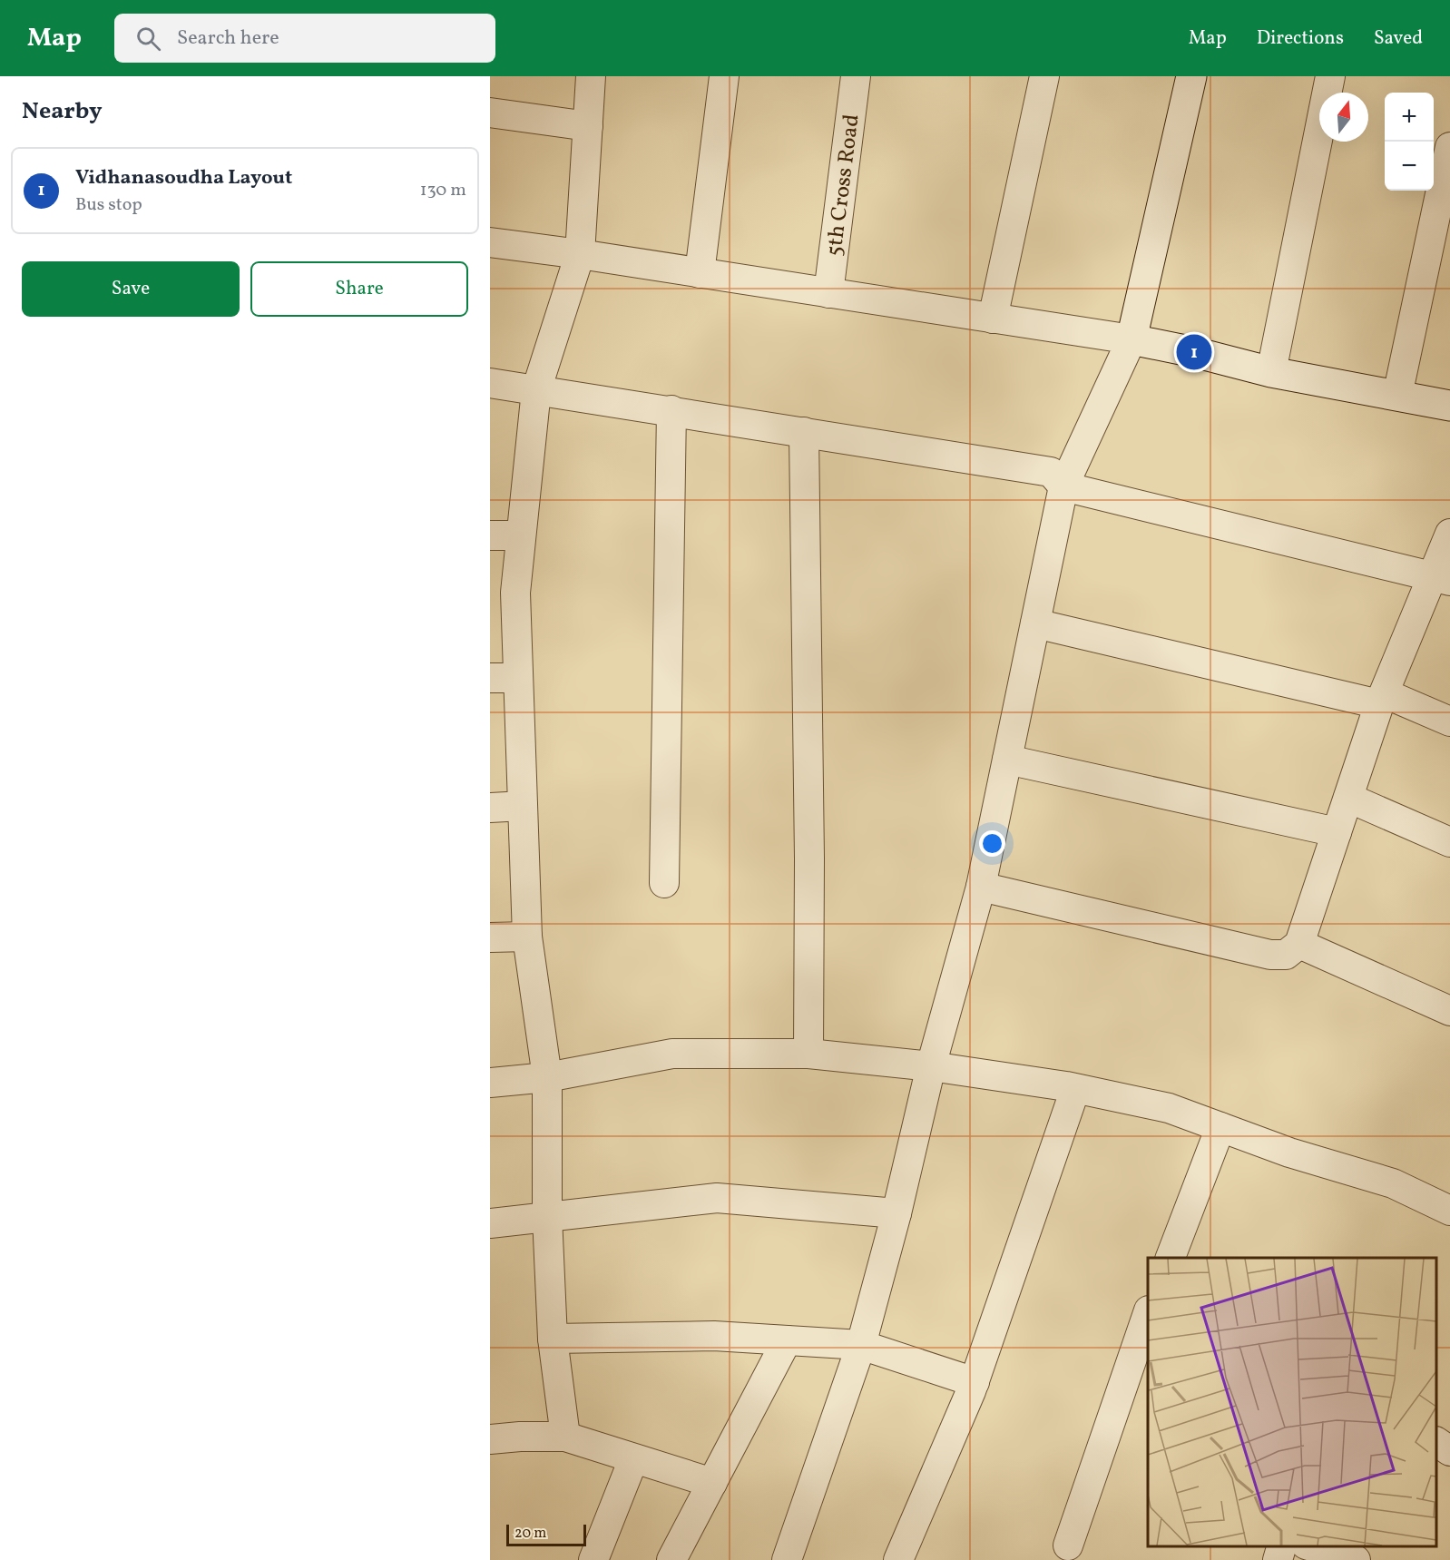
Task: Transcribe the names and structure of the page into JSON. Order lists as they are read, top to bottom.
{
  "streets": {
    "street": ["5th Cross Road"]
  },
  "scale_bar": "20 m",
  "north": "top",
  "page": {
    "header": "Map",
    "search": "Search here",
    "nav": ["Map", "Directions", "Saved"],
    "heading": "Nearby",
    "map_buttons": ["+", "−"],
    "list": [
      {
        "mark": "1",
        "name": "Vidhanasoudha Layout",
        "note": "Bus stop",
        "value": "130 m"
      }
    ],
    "buttons": ["Save", "Share"],
    "pins": "1",
    "scale": "20 m"
  }
}
